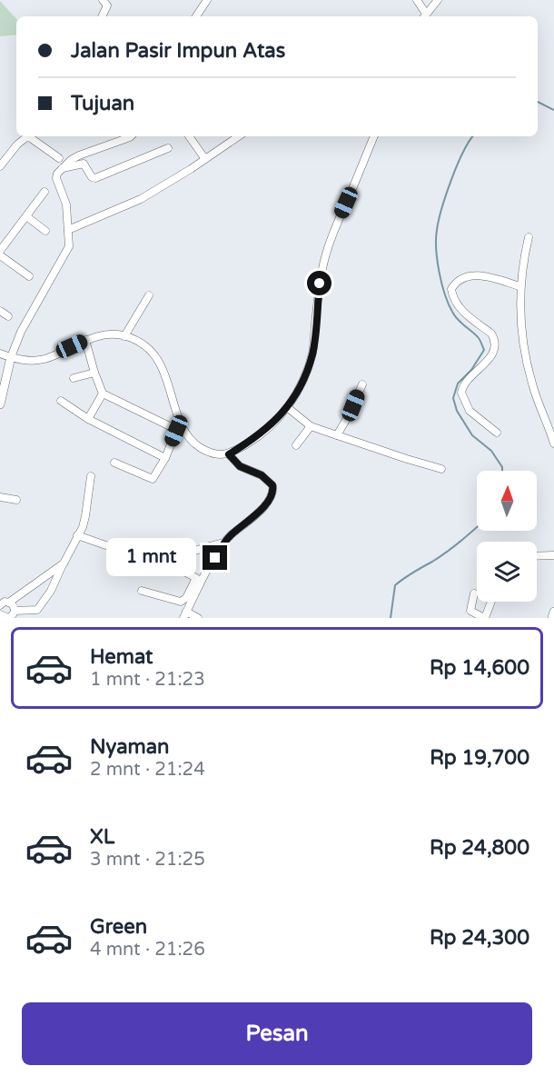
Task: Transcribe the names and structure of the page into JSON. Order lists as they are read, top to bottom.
{
  "north": "top",
  "page": {
    "banner": ["Jalan Pasir Impun Atas", "Tujuan"],
    "bubble": "1 mnt",
    "list": [
      {
        "name": "Hemat",
        "note": "1 mnt · 21:23",
        "value": "Rp 14,600"
      },
      {
        "name": "Nyaman",
        "note": "2 mnt · 21:24",
        "value": "Rp 19,700"
      },
      {
        "name": "XL",
        "note": "3 mnt · 21:25",
        "value": "Rp 24,800"
      },
      {
        "name": "Green",
        "note": "4 mnt · 21:26",
        "value": "Rp 24,300"
      }
    ],
    "buttons": "Pesan"
  }
}
